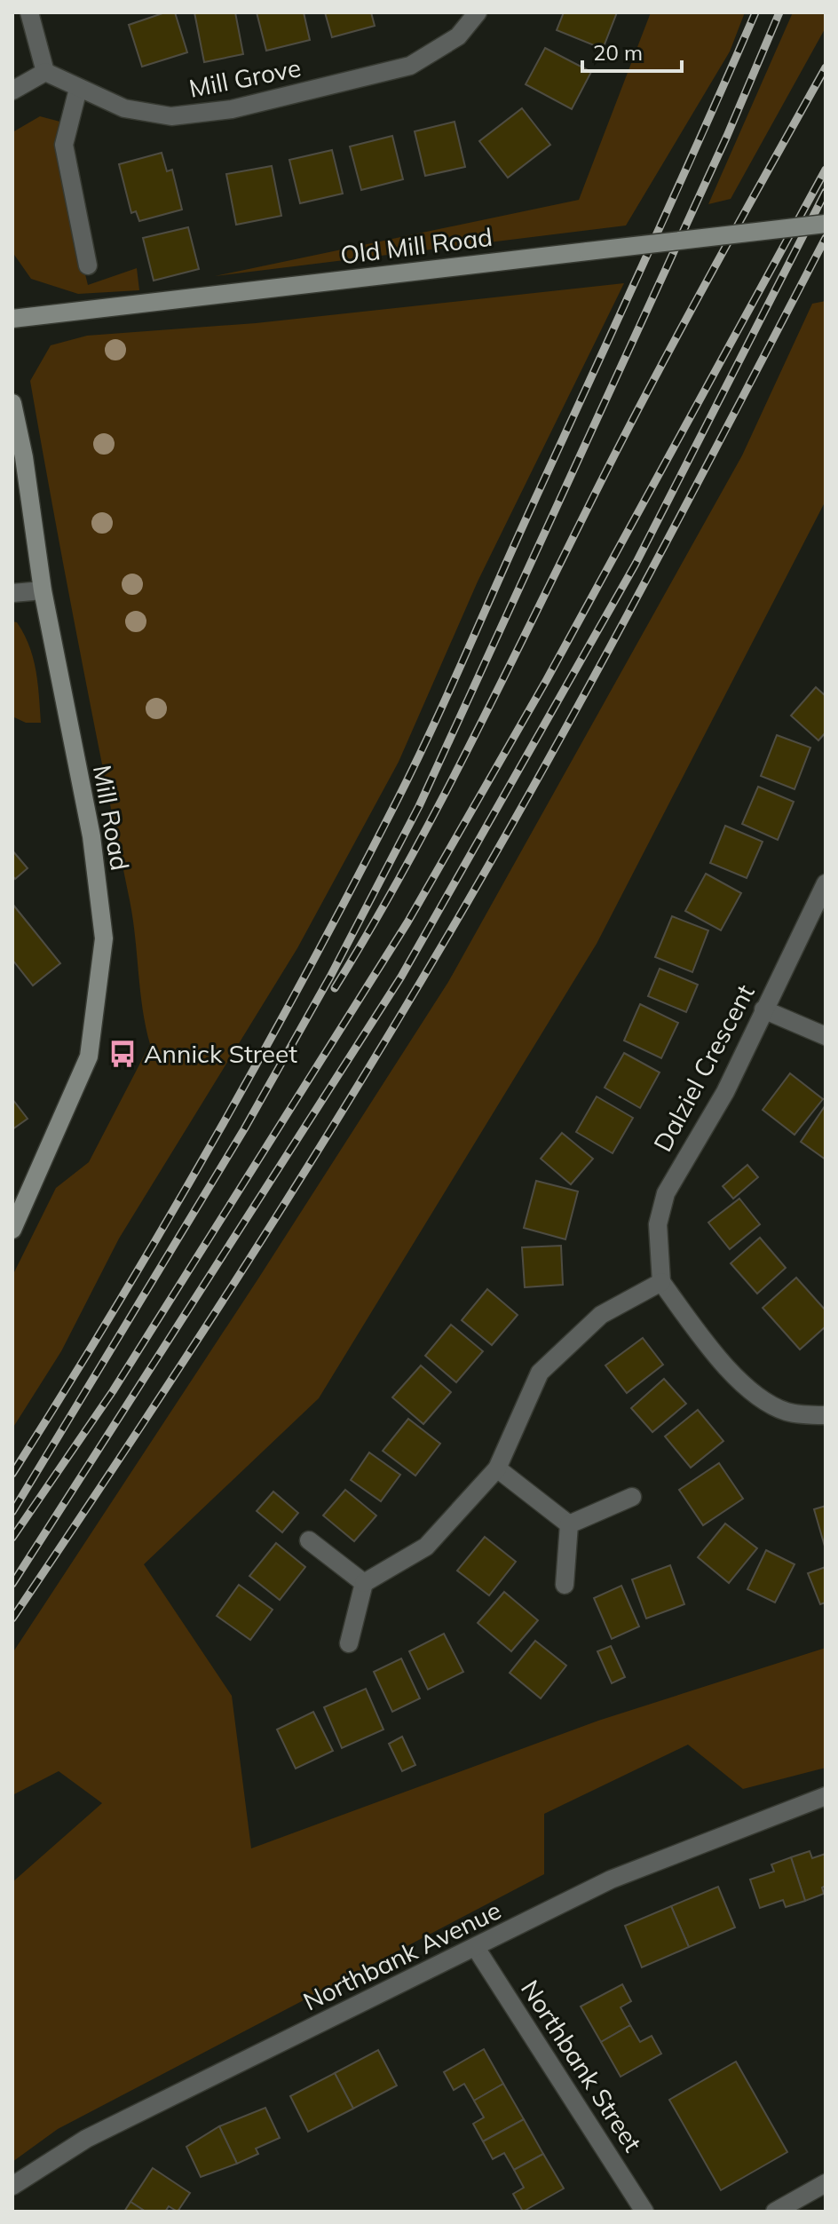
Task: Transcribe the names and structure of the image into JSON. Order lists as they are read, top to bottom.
{
  "streets": {
    "street": [
      "Mill Grove",
      "Old Mill Road",
      "Mill Road",
      "Dalziel Crescent",
      "Northbank Avenue",
      "Northbank Street"
    ]
  },
  "crossings": [
    ["Northbank Avenue", "Northbank Street"]
  ],
  "places": {
    "bus stop": ["Annick Street"]
  },
  "scale_bar": "20 m"
}
